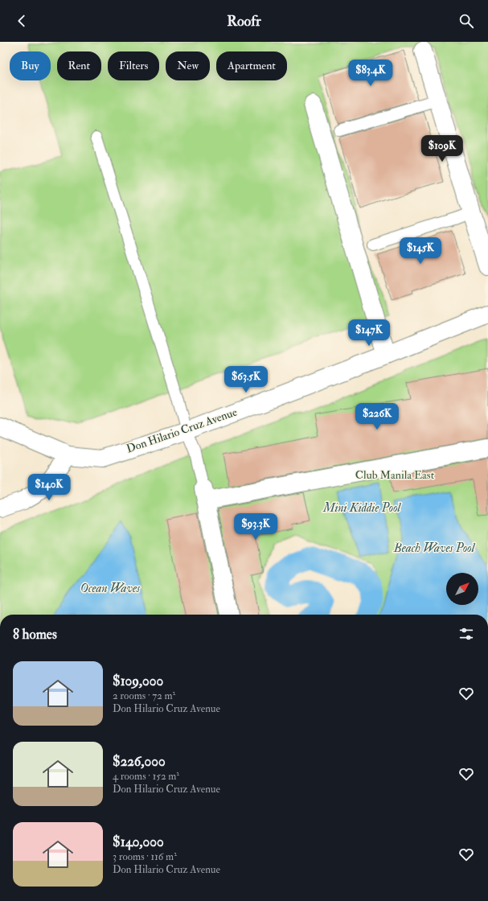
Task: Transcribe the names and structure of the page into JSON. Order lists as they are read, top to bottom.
{
  "streets": {
    "street": ["Don Hilario Cruz Avenue"]
  },
  "water": ["Mini Kiddie Pool", "Beach Waves Pool", "Ocean Waves"],
  "parks": ["Club Manila East"],
  "north": "top right",
  "page": {
    "header": "Roofr",
    "chip": [
      "Buy",
      "Rent",
      "Filters",
      "New",
      "Apartment"
    ],
    "price": [
      "$83.4K",
      "$109K",
      "$145K",
      "$147K",
      "$63.5K",
      "$226K",
      "$140K",
      "$93.3K"
    ],
    "heading": "8 homes",
    "list": [
      {
        "name": "$109,000",
        "note": "2 rooms · 72 m² · Don Hilario Cruz Avenue"
      },
      {
        "name": "$226,000",
        "note": "4 rooms · 152 m² · Don Hilario Cruz Avenue"
      },
      {
        "name": "$140,000",
        "note": "3 rooms · 116 m² · Don Hilario Cruz Avenue"
      }
    ]
  }
}
